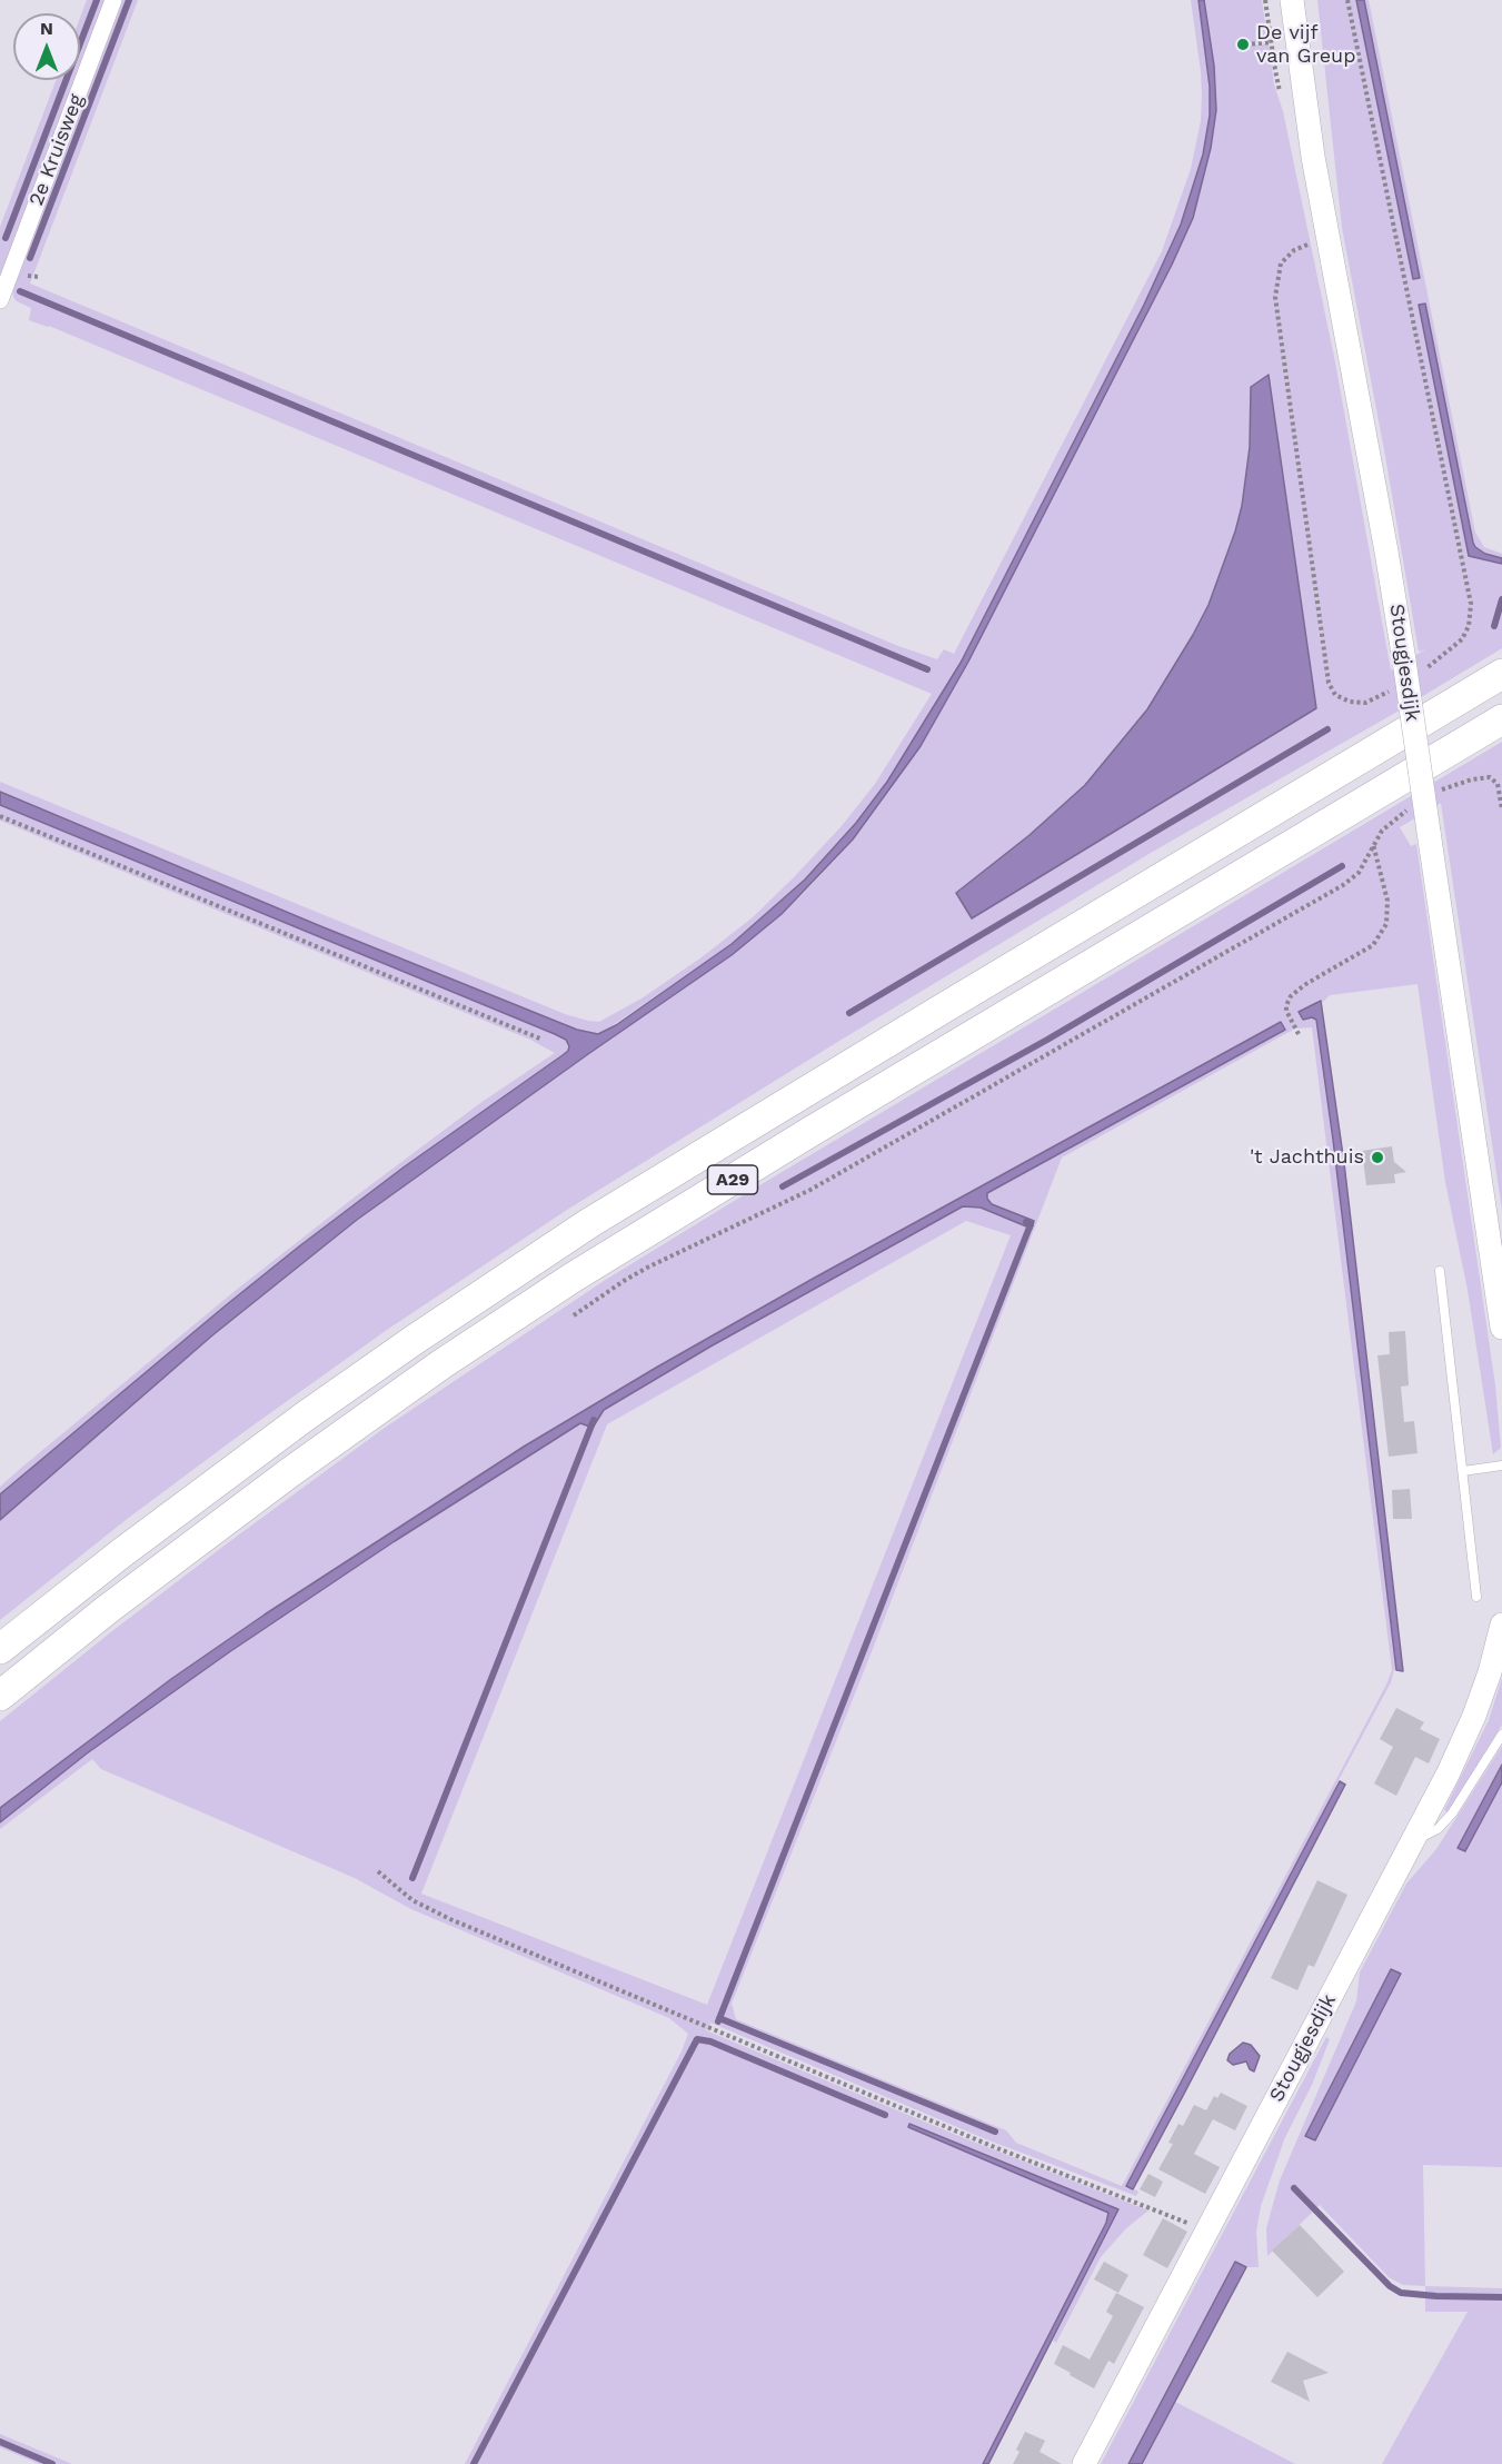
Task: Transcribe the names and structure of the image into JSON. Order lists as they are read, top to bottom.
{
  "streets": {
    "highway": ["A29"],
    "street": ["2e Kruisweg", "Stougjesdijk"]
  },
  "places": ["De vijf van Greup", "'t Jachthuis"],
  "north": "top"
}
